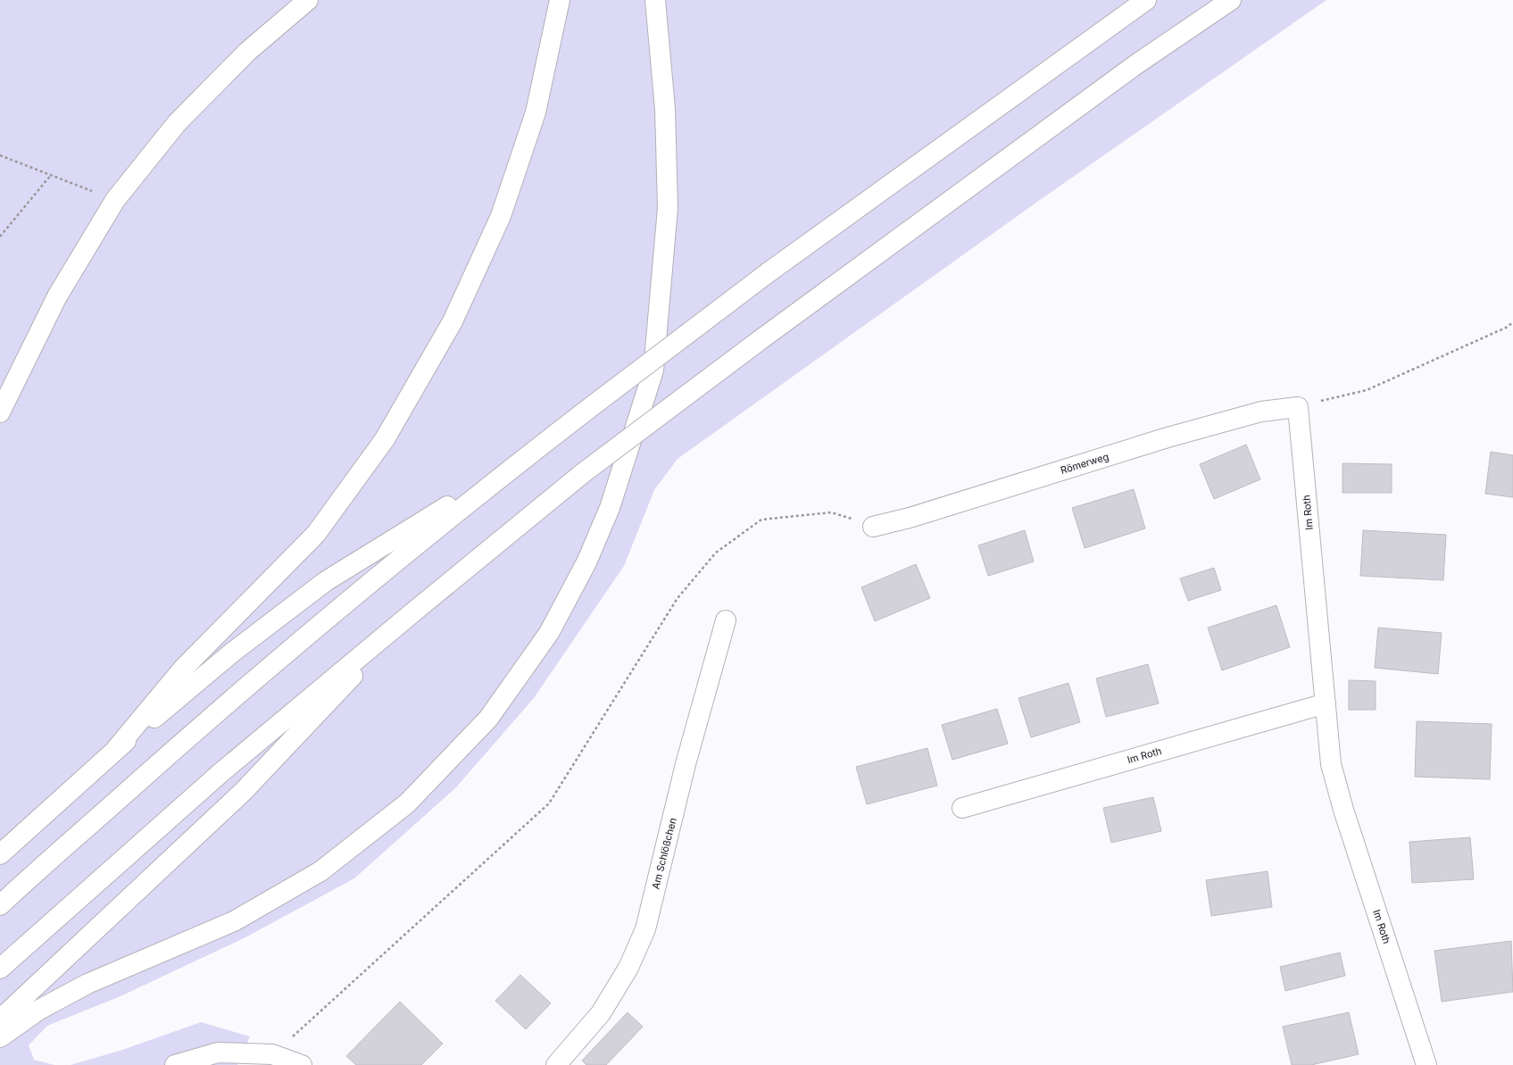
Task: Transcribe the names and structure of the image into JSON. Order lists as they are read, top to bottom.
{
  "streets": {
    "main road": ["Römerweg", "Im Roth", "Am Schlößchen"]
  },
  "crossings": [
    ["Römerweg", "Im Roth"]
  ]
}
